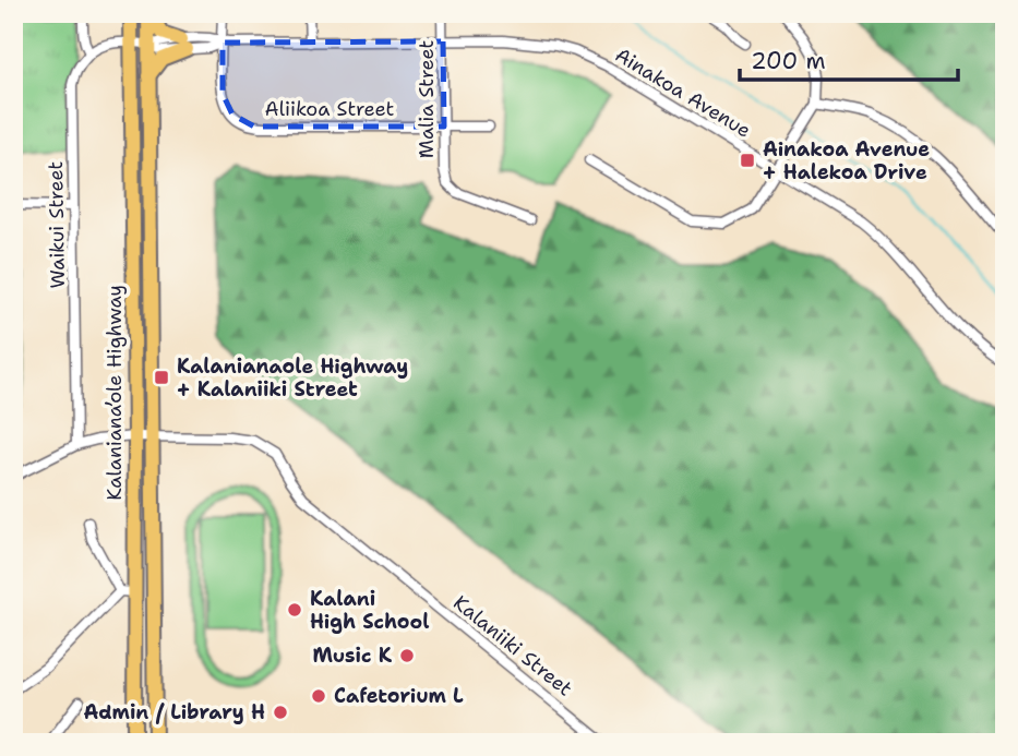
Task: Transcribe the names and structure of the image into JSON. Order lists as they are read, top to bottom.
{
  "streets": {
    "highway": ["Kalaniana’ole Highway"],
    "street": [
      "Ainakoa Avenue",
      "Malia Street",
      "Aliikoa Street",
      "Waikui Street",
      "Kalaniiki Street"
    ]
  },
  "crossings": [
    ["Ainakoa Avenue", "Malia Street"],
    ["Ainakoa Avenue", "Aliikoa Street"],
    ["Ainakoa Avenue", "Kalaniana’ole Highway"],
    ["Malia Street", "Aliikoa Street"],
    ["Waikui Street", "Kalaniiki Street"],
    ["Kalaniana’ole Highway", "Kalaniiki Street"]
  ],
  "places": {
    "transit": ["Ainakoa Avenue + Halekoa Drive", "Kalanianaole Highway + Kalaniiki Street"],
    "other": [
      "Kalani High School",
      "Music K",
      "Cafetorium L",
      "Admin / Library H"
    ]
  },
  "scale_bar": "200 m"
}
